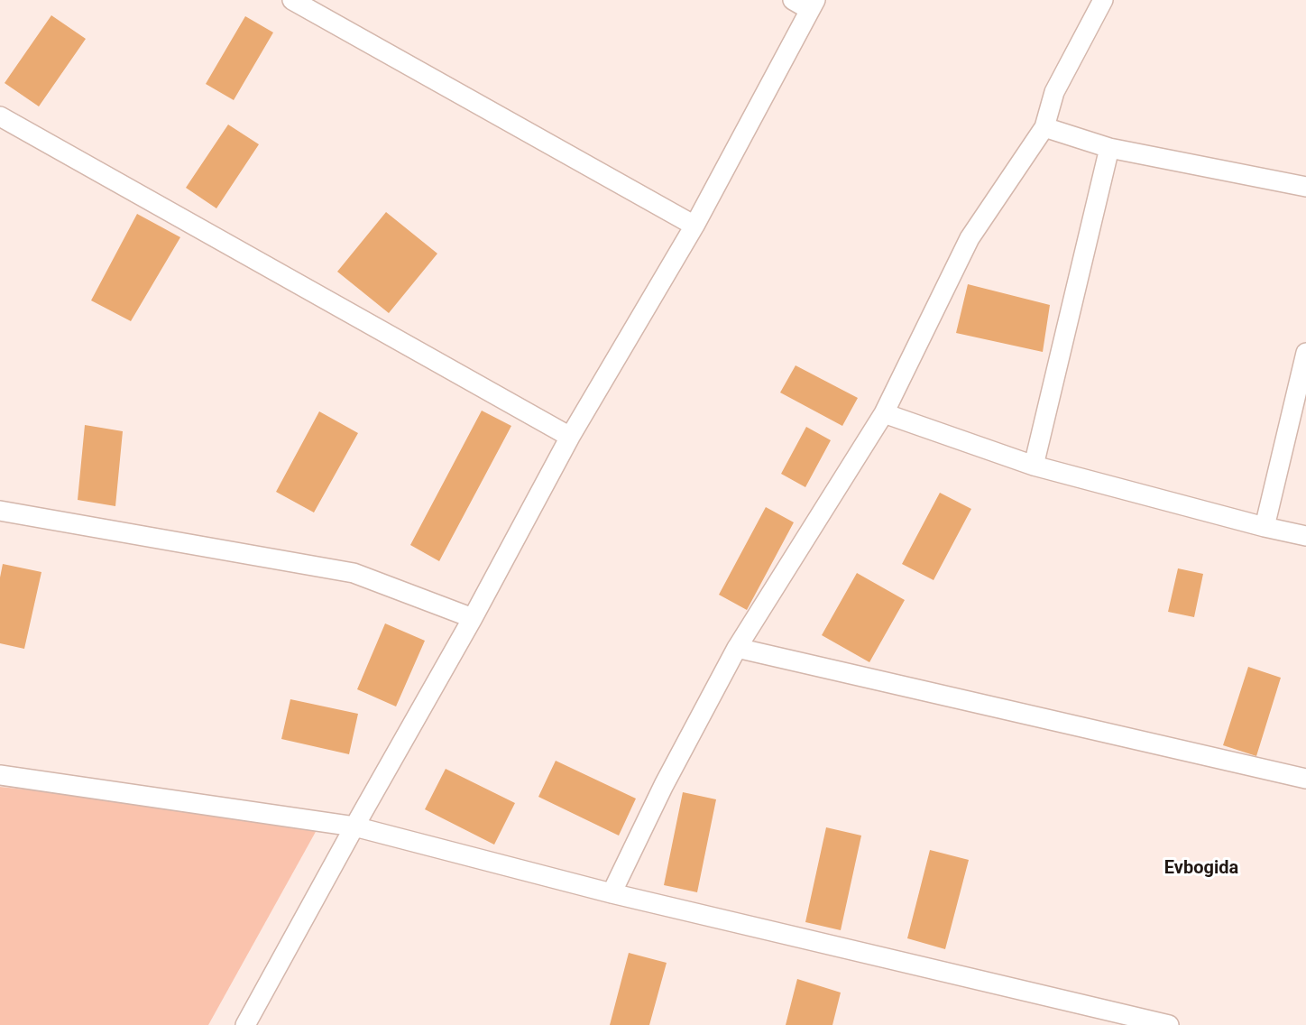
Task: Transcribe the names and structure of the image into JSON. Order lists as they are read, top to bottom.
{
  "districts": ["Evbogida"]
}
